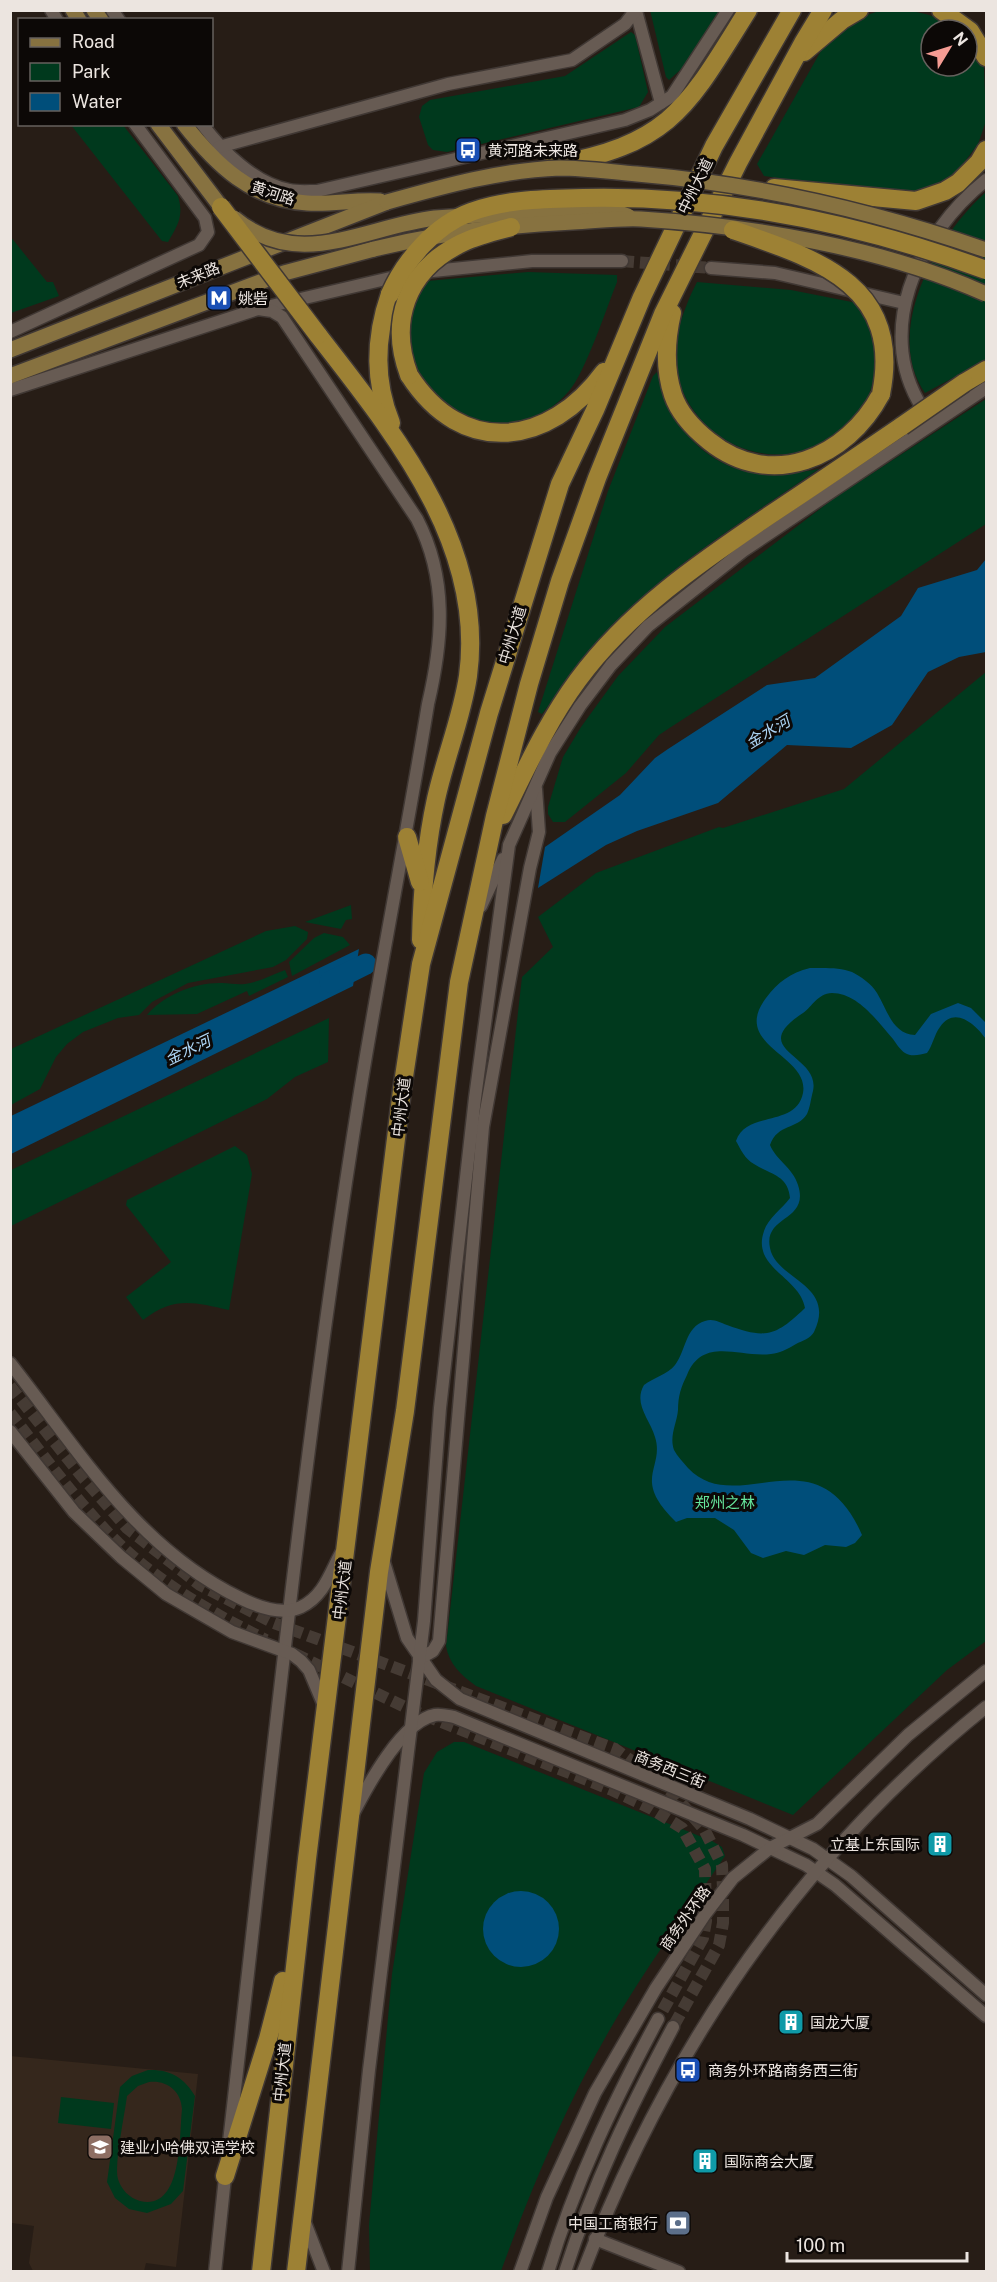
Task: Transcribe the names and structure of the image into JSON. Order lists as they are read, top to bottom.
{
  "streets": {
    "highway": ["中州大道"],
    "main road": ["黄河路", "未来路"],
    "street": ["商务西三街", "商务外环路"]
  },
  "crossings": [
    ["中州大道", "商务西三街"],
    ["黄河路", "未来路"],
    ["商务西三街", "商务外环路"]
  ],
  "water": ["金水河"],
  "parks": ["郑州之林"],
  "places": {
    "bus stop": ["黄河路未来路", "商务外环路商务西三街"],
    "metro station": ["姚砦"],
    "building": ["立基上东国际", "国龙大厦", "国际商会大厦"],
    "school or university": ["建业小哈佛双语学校"],
    "bank": ["中国工商银行"]
  },
  "legend": ["Road", "Park", "Water"],
  "scale_bar": "100 m",
  "north": "top right"
}
